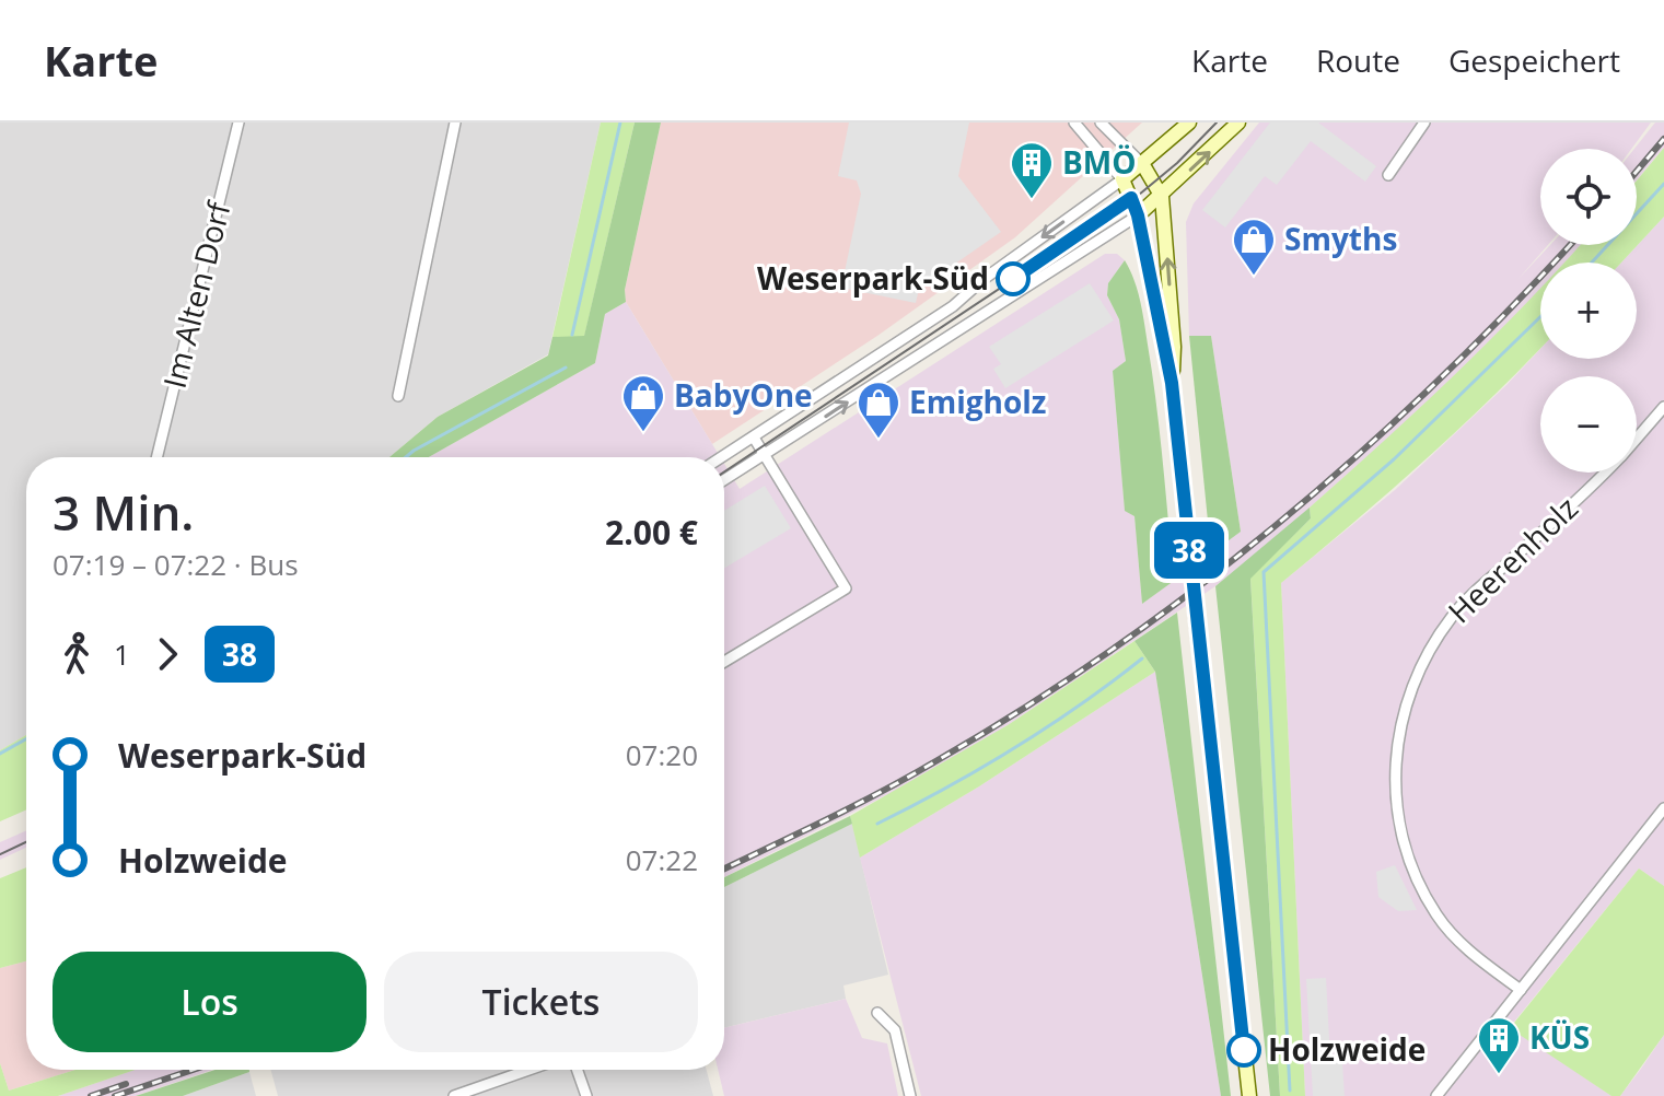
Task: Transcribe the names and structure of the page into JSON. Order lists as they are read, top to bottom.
{
  "streets": {
    "street": ["Im Alten Dorf", "Heerenholz"]
  },
  "places": {
    "building": ["BMÖ", "KÜS"],
    "shop": ["Smyths", "BabyOne", "Emigholz"],
    "other": ["Weserpark-Süd", "Holzweide"]
  },
  "lines": ["bus line 38"],
  "page": {
    "header": "Karte",
    "nav": ["Karte", "Route", "Gespeichert"],
    "on_map": "38",
    "map_buttons": ["+", "−"],
    "heading": ["3 Min.", "07:19 – 07:22 · Bus", "2.00 €"],
    "legs": ["1", "38"],
    "list": [
      {
        "name": "Weserpark-Süd",
        "value": "07:20"
      },
      {
        "name": "Holzweide",
        "value": "07:22"
      }
    ],
    "buttons": ["Los", "Tickets"]
  }
}
